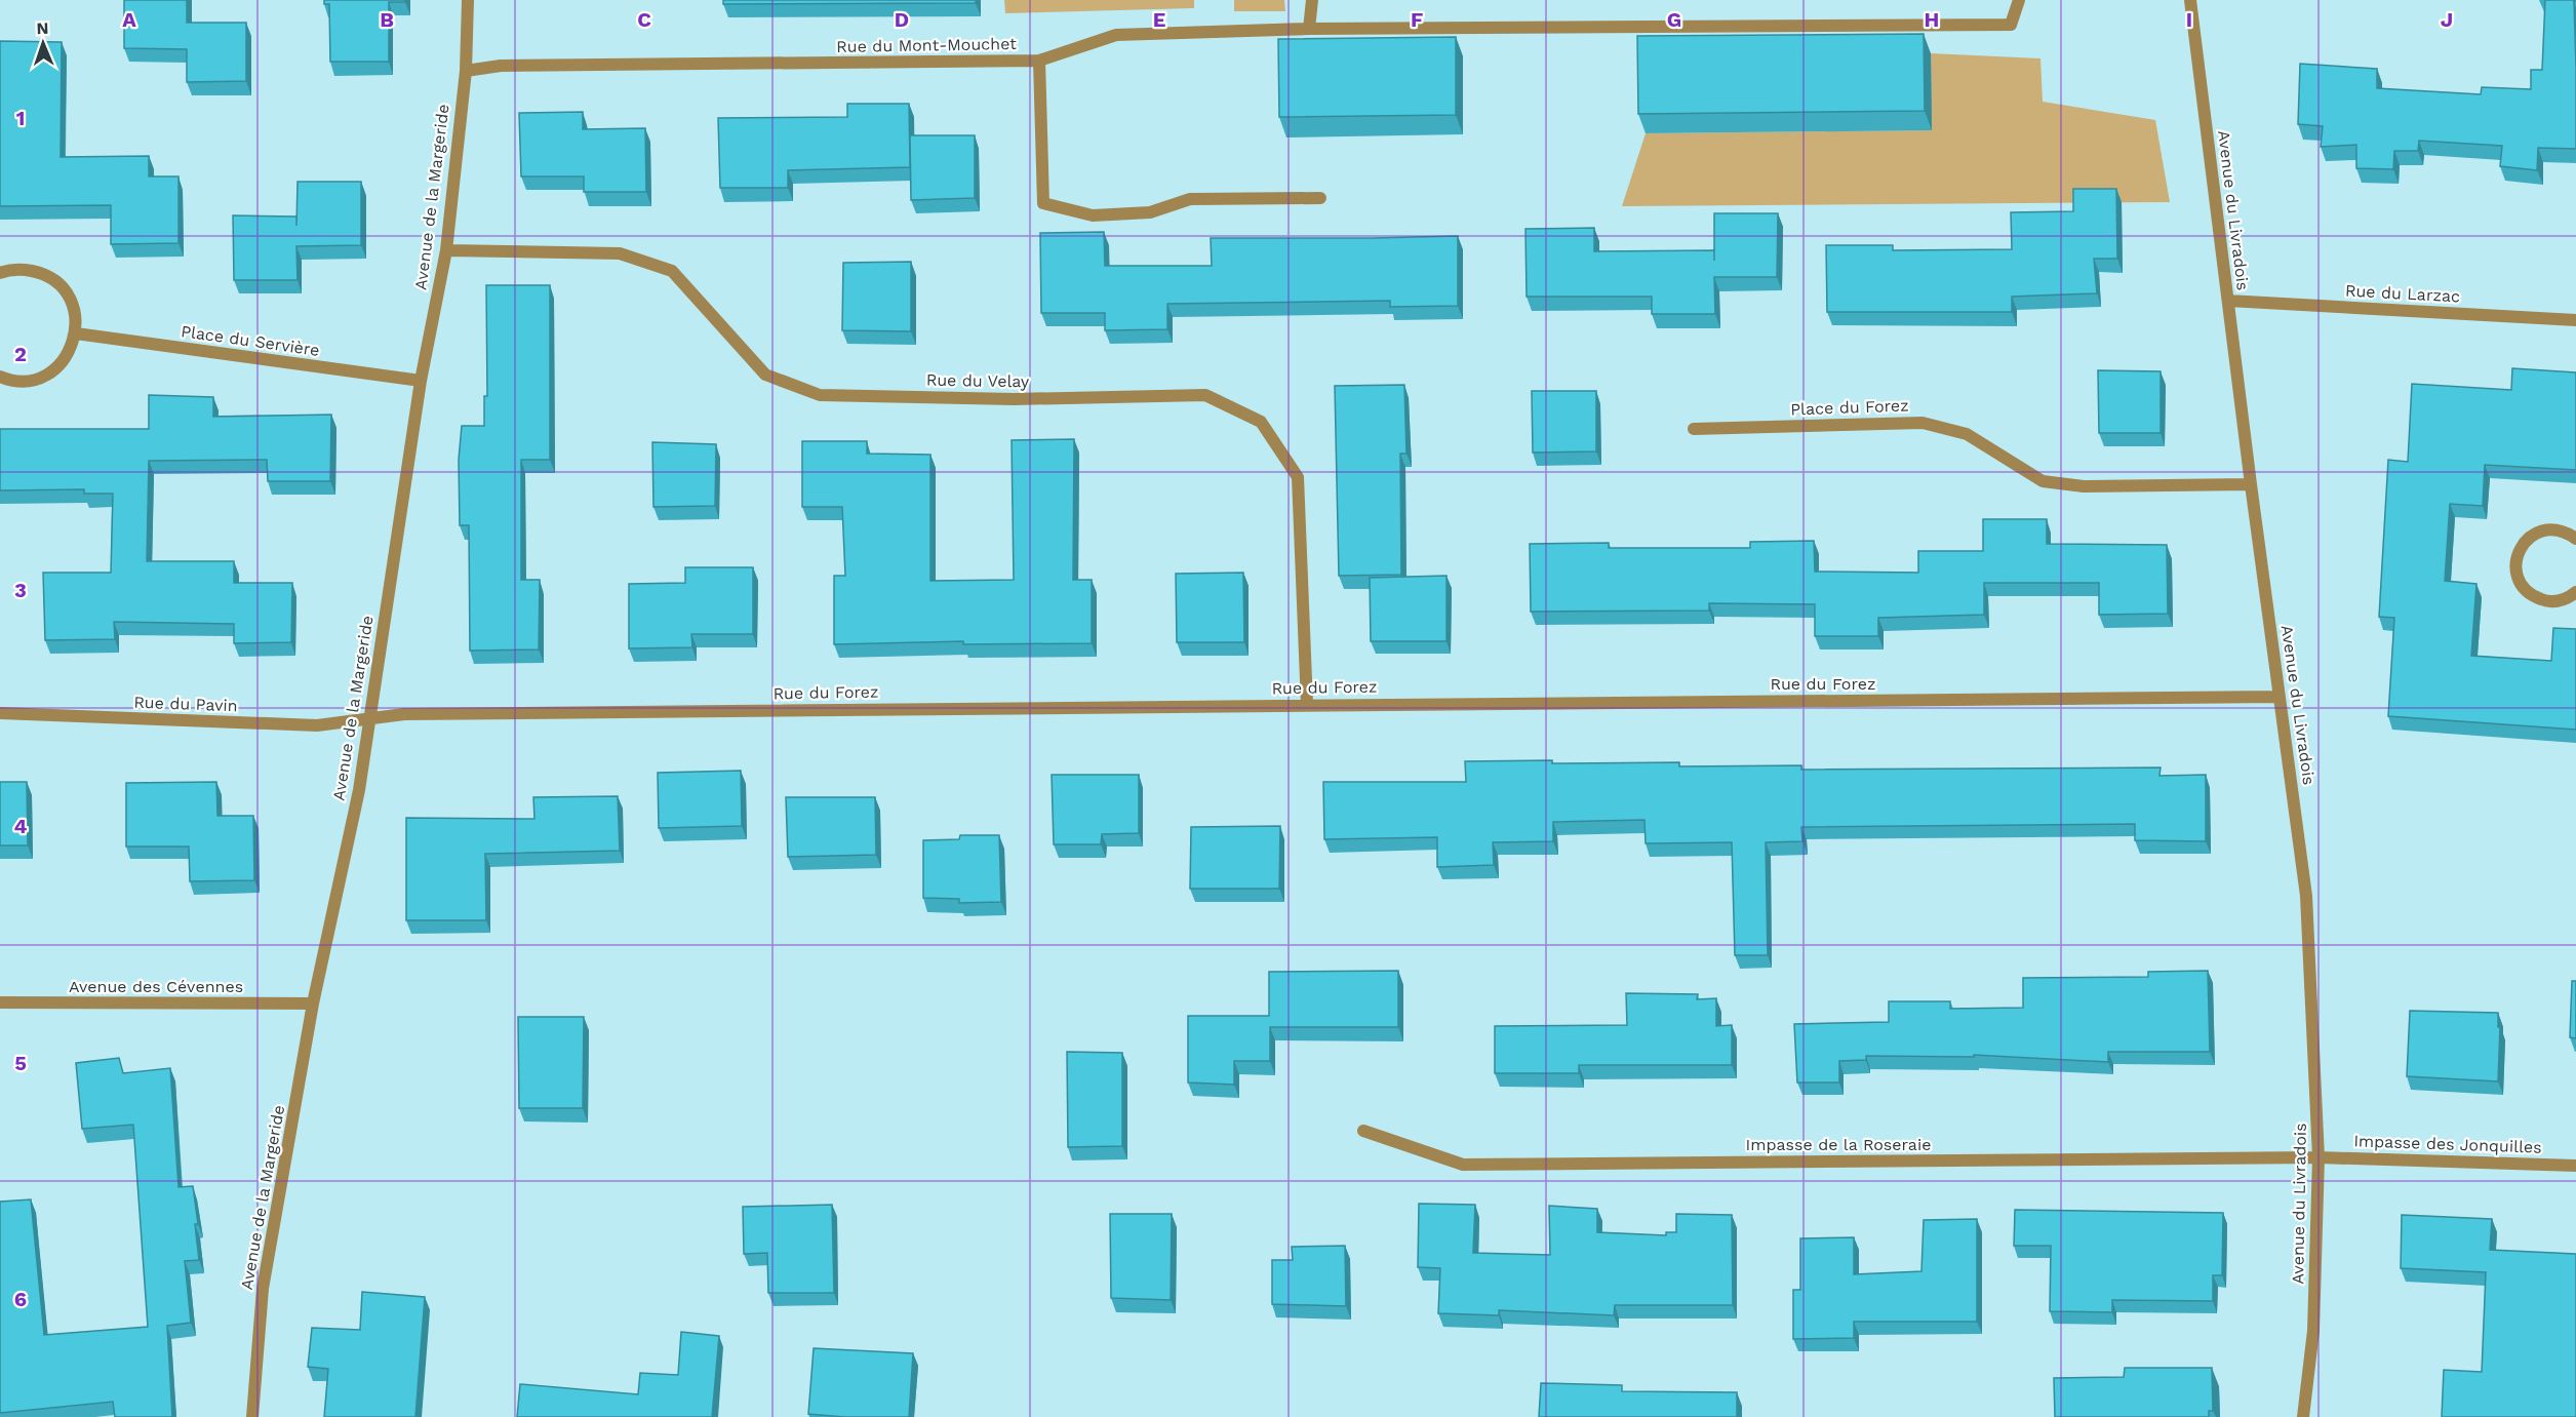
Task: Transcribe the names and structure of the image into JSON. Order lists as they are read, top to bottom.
{
  "streets": {
    "street": [
      "Rue du Mont-Mouchet",
      "Avenue de la Margeride",
      "Avenue du Livradois",
      "Rue du Larzac",
      "Place du Servière",
      "Rue du Velay",
      "Place du Forez",
      "Rue du Forez",
      "Rue du Pavin",
      "Avenue des Cévennes",
      "Impasse de la Roseraie",
      "Impasse des Jonquilles"
    ]
  },
  "crossings": [
    ["Rue du Mont-Mouchet", "Avenue de la Margeride"],
    ["Avenue de la Margeride", "Place du Servière"],
    ["Avenue de la Margeride", "Rue du Velay"],
    ["Avenue de la Margeride", "Rue du Forez"],
    ["Avenue de la Margeride", "Rue du Pavin"],
    ["Avenue de la Margeride", "Avenue des Cévennes"],
    ["Avenue du Livradois", "Rue du Larzac"],
    ["Avenue du Livradois", "Place du Forez"],
    ["Avenue du Livradois", "Rue du Forez"],
    ["Avenue du Livradois", "Impasse de la Roseraie"],
    ["Avenue du Livradois", "Impasse des Jonquilles"],
    ["Rue du Velay", "Rue du Forez"],
    ["Rue du Forez", "Rue du Pavin"],
    ["Impasse de la Roseraie", "Impasse des Jonquilles"]
  ],
  "north": "top",
  "grid": {
    "columns": [
      "A",
      "B",
      "C",
      "D",
      "E",
      "F",
      "G",
      "H",
      "I",
      "J"
    ],
    "rows": [
      "1",
      "2",
      "3",
      "4",
      "5",
      "6"
    ]
  }
}
